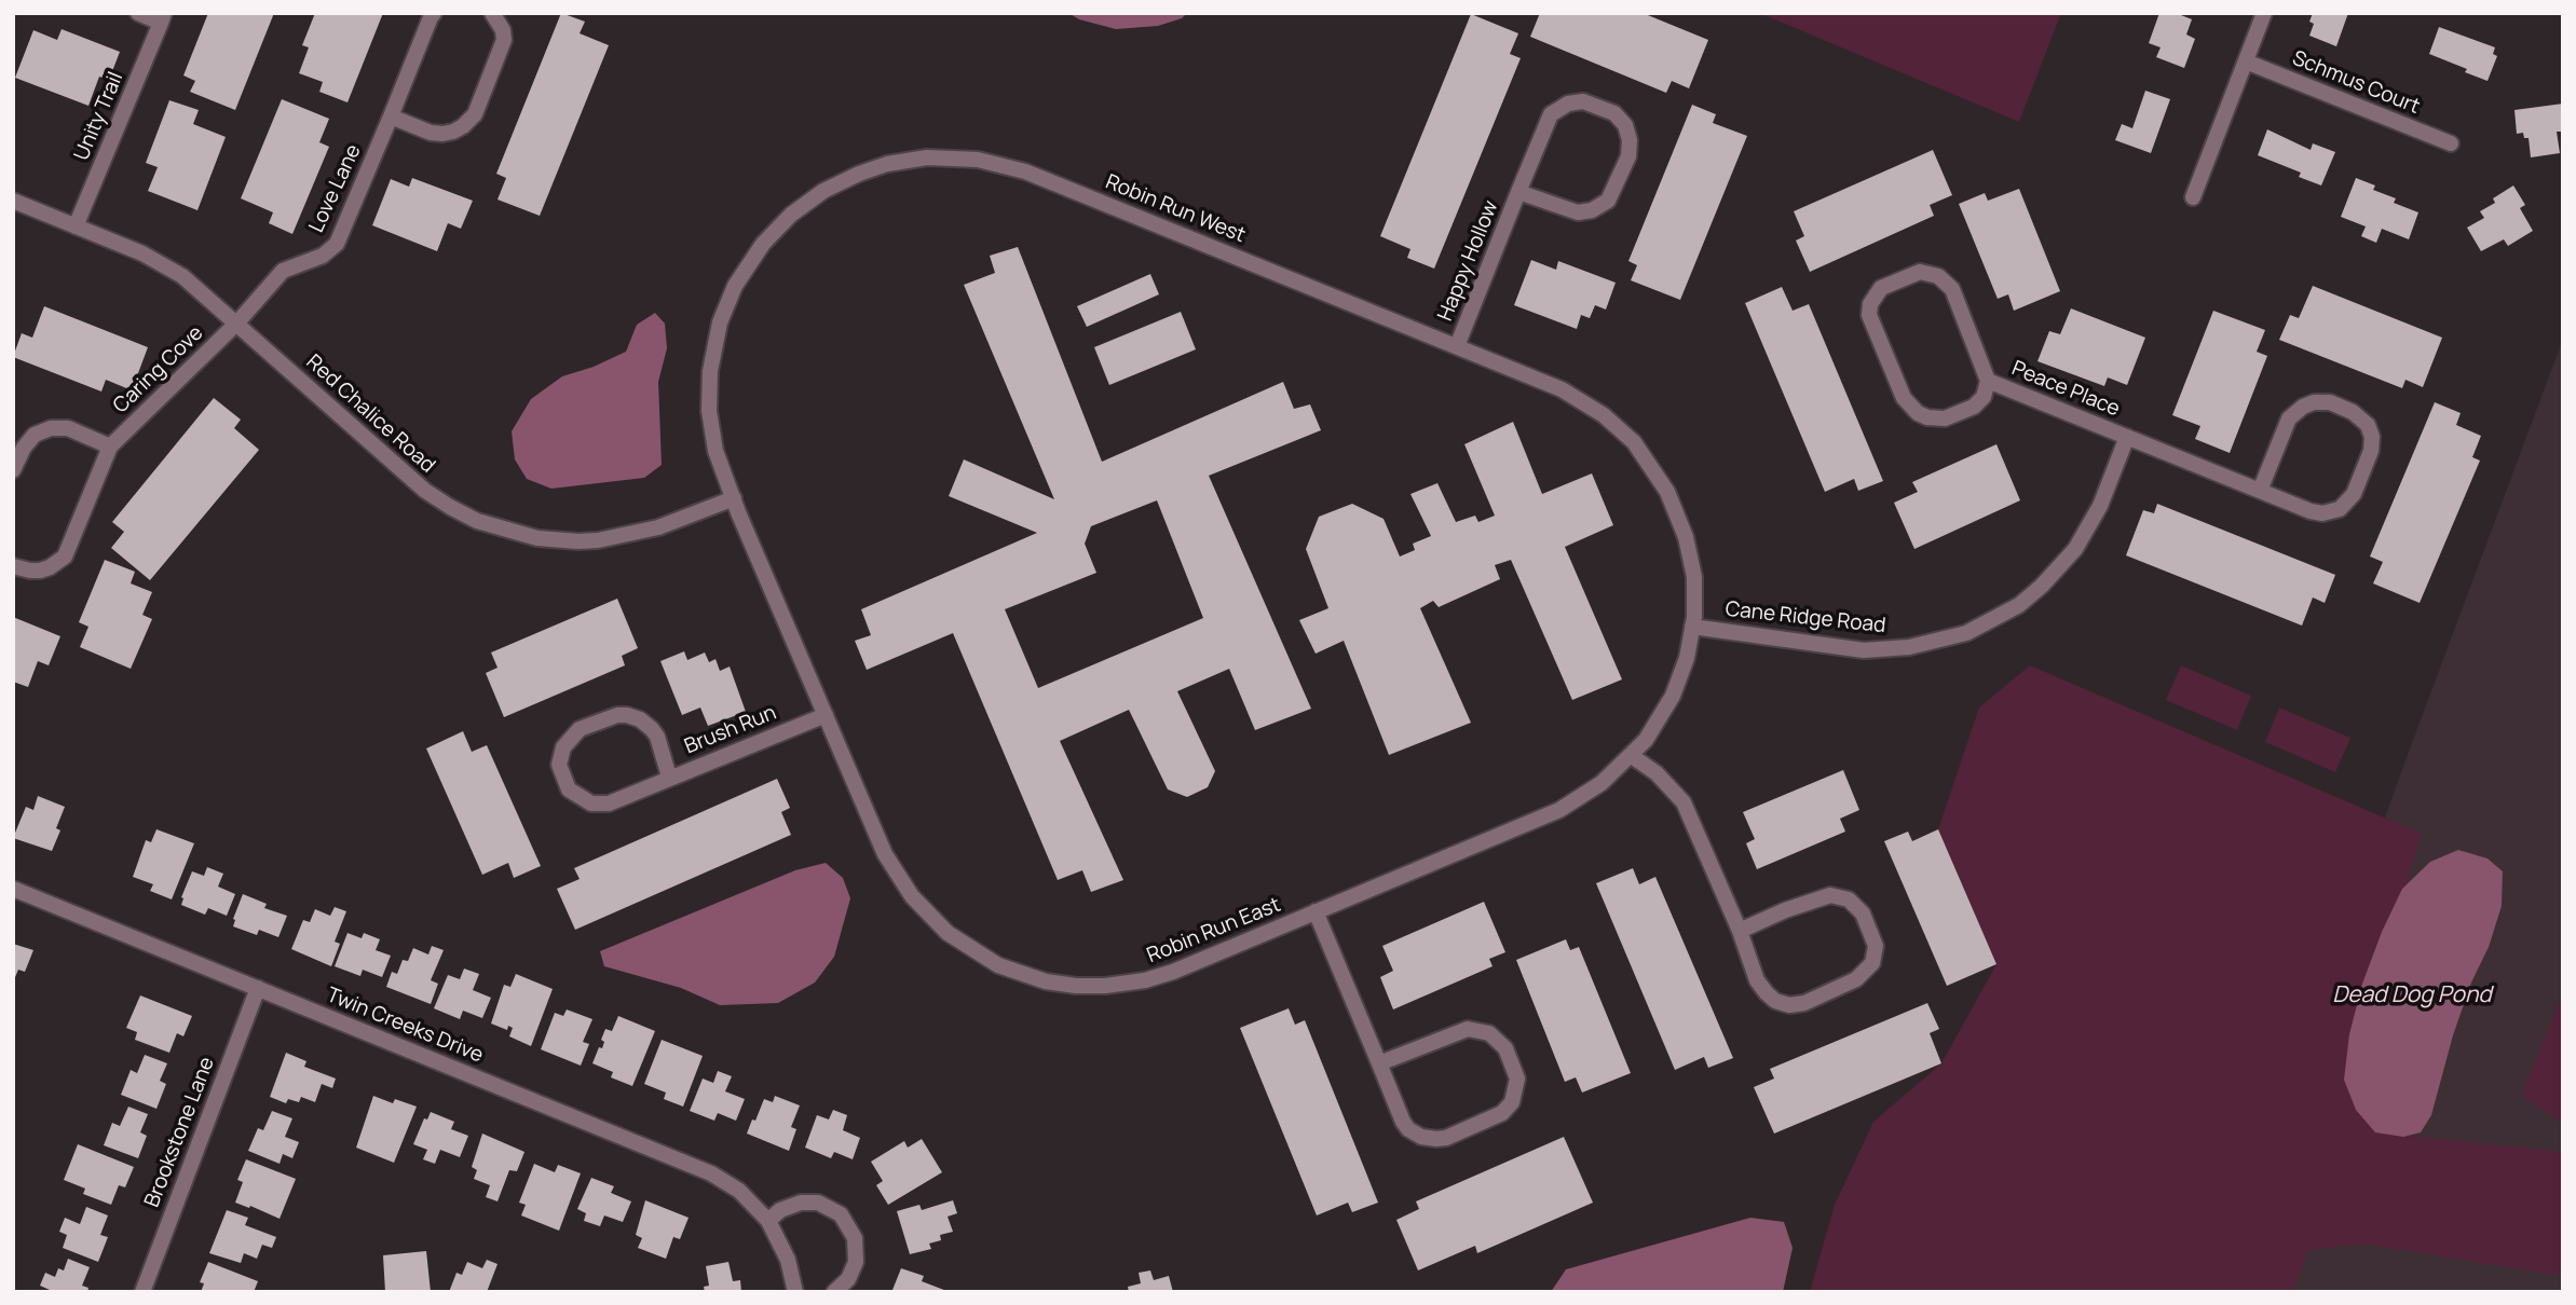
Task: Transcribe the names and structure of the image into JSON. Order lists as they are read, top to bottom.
{
  "streets": {
    "street": [
      "Schmus Court",
      "Unity Trail",
      "Love Lane",
      "Robin Run West",
      "Happy Hollow",
      "Caring Cove",
      "Peace Place",
      "Red Chalice Road",
      "Cane Ridge Road",
      "Brush Run",
      "Robin Run East",
      "Twin Creeks Drive",
      "Brookstone Lane"
    ]
  },
  "crossings": [
    ["Unity Trail", "Red Chalice Road"],
    ["Love Lane", "Caring Cove"],
    ["Love Lane", "Red Chalice Road"],
    ["Robin Run West", "Happy Hollow"],
    ["Robin Run West", "Red Chalice Road"],
    ["Robin Run West", "Cane Ridge Road"],
    ["Robin Run West", "Robin Run East"],
    ["Caring Cove", "Red Chalice Road"],
    ["Peace Place", "Cane Ridge Road"],
    ["Red Chalice Road", "Robin Run East"],
    ["Cane Ridge Road", "Robin Run East"],
    ["Brush Run", "Robin Run East"],
    ["Twin Creeks Drive", "Brookstone Lane"]
  ],
  "water": ["Dead Dog Pond"]
}
